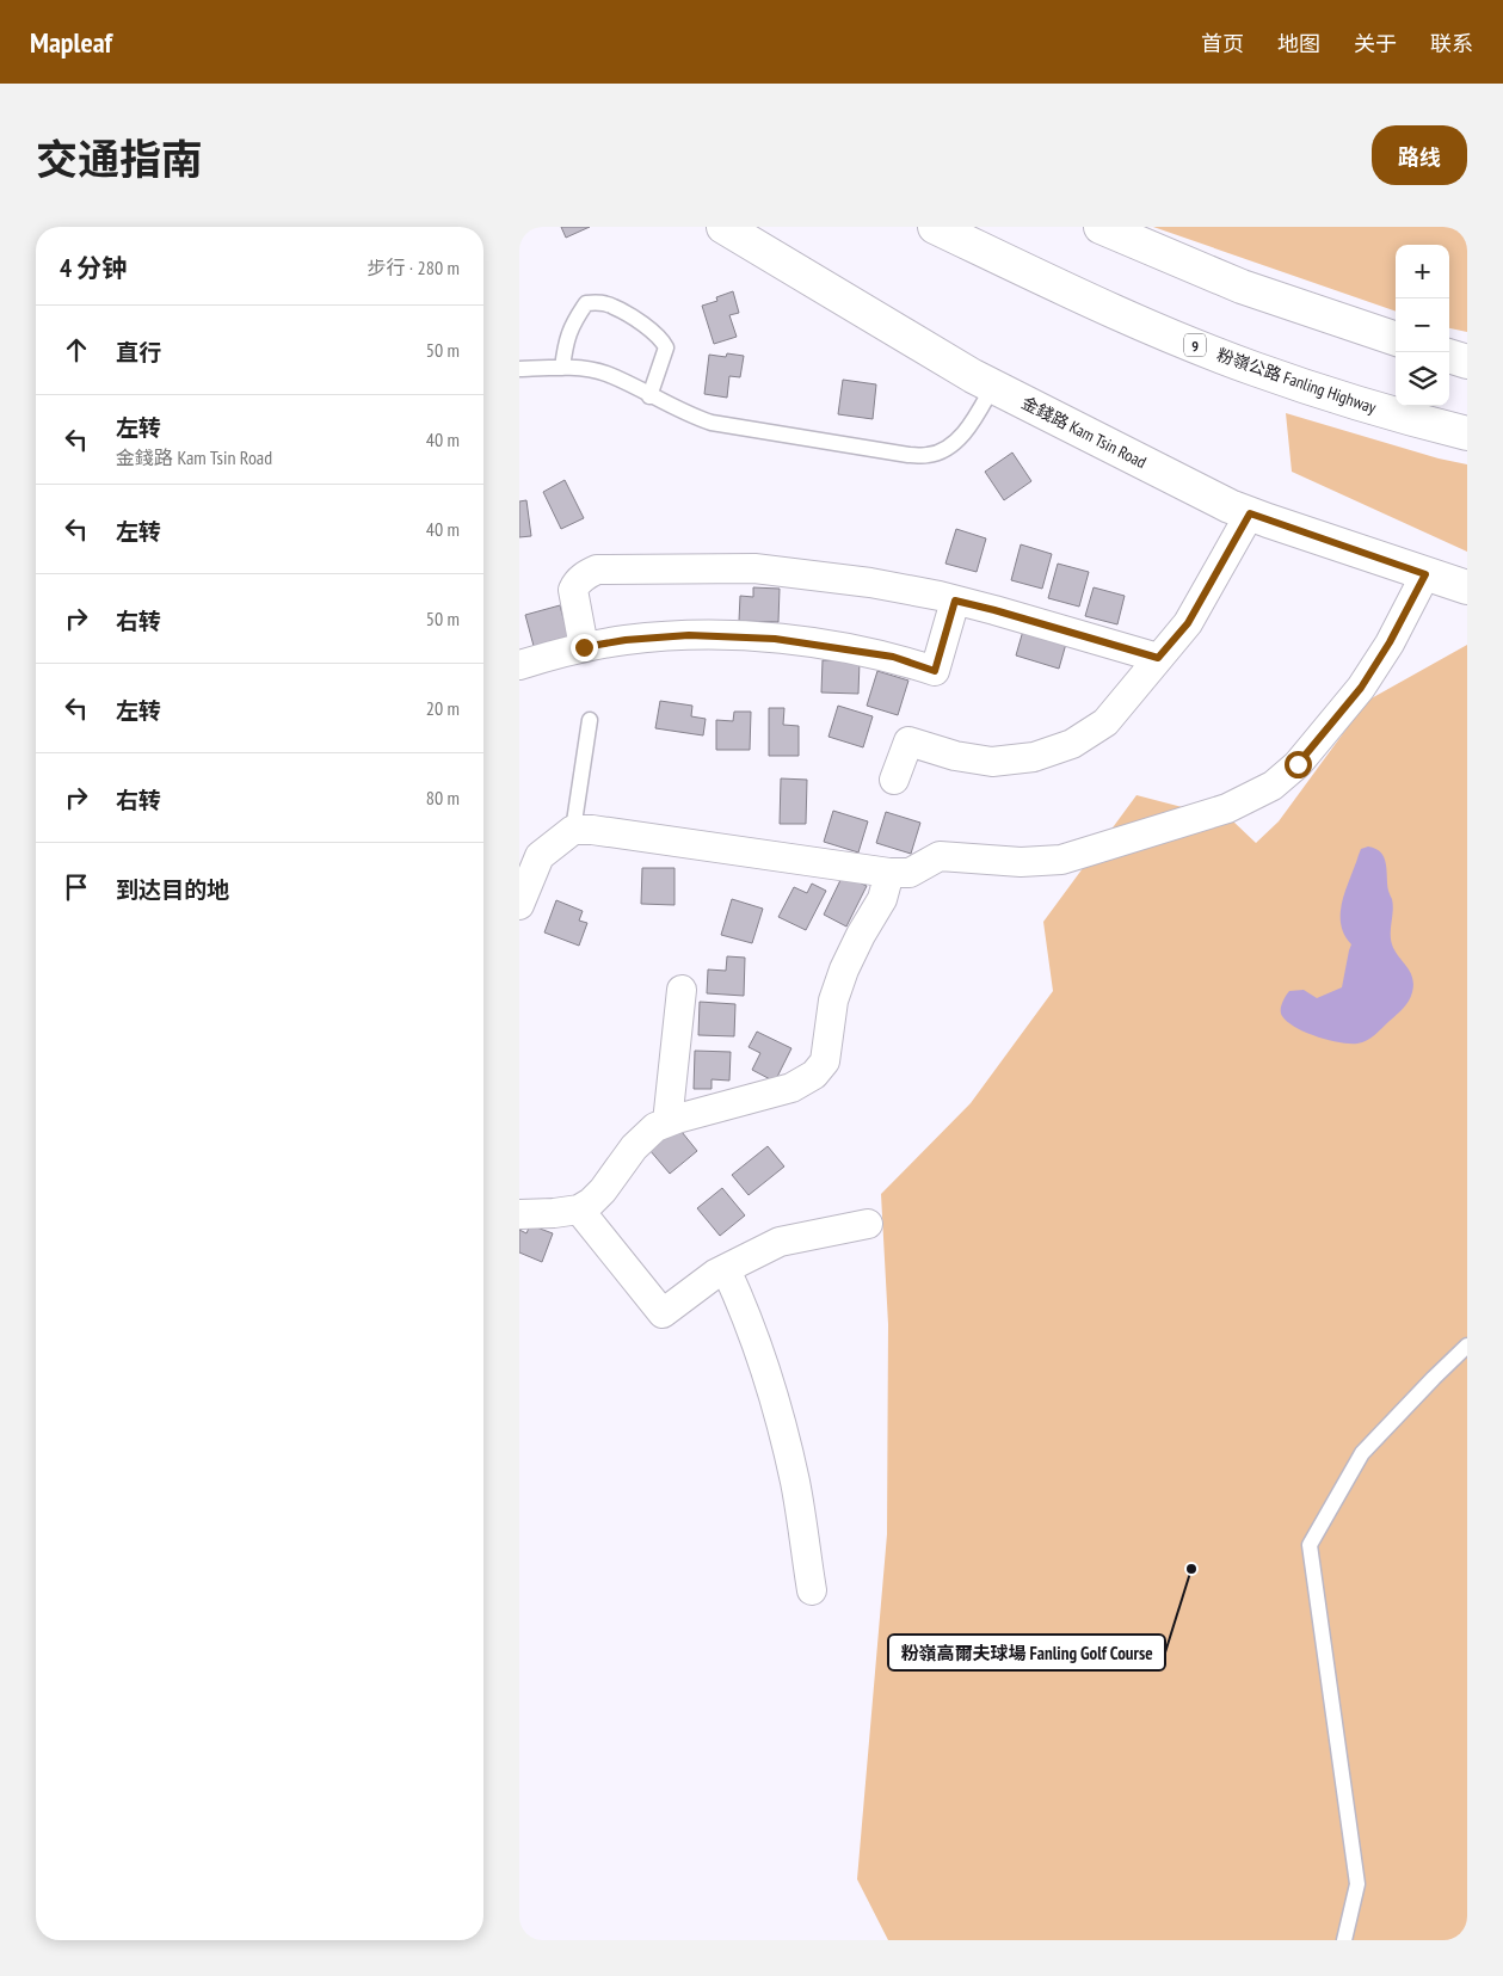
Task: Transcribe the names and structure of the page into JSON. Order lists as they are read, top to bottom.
{
  "streets": {
    "main road": ["9", "粉嶺公路 Fanling Highway", "金錢路 Kam Tsin Road"]
  },
  "places": ["粉嶺高爾夫球場 Fanling Golf Course"],
  "page": {
    "header": "Mapleaf",
    "nav": [
      "首页",
      "地图",
      "关于",
      "联系"
    ],
    "title": "交通指南",
    "buttons": "路线",
    "heading": ["4 分钟", "步行 · 280 m"],
    "map_buttons": ["+", "−"],
    "list": [
      ["直行", "50 m"],
      ["左转", "金錢路 Kam Tsin Road", "40 m"],
      ["左转", "40 m"],
      ["右转", "50 m"],
      ["左转", "20 m"],
      ["右转", "80 m"],
      "到达目的地"
    ]
  }
}
